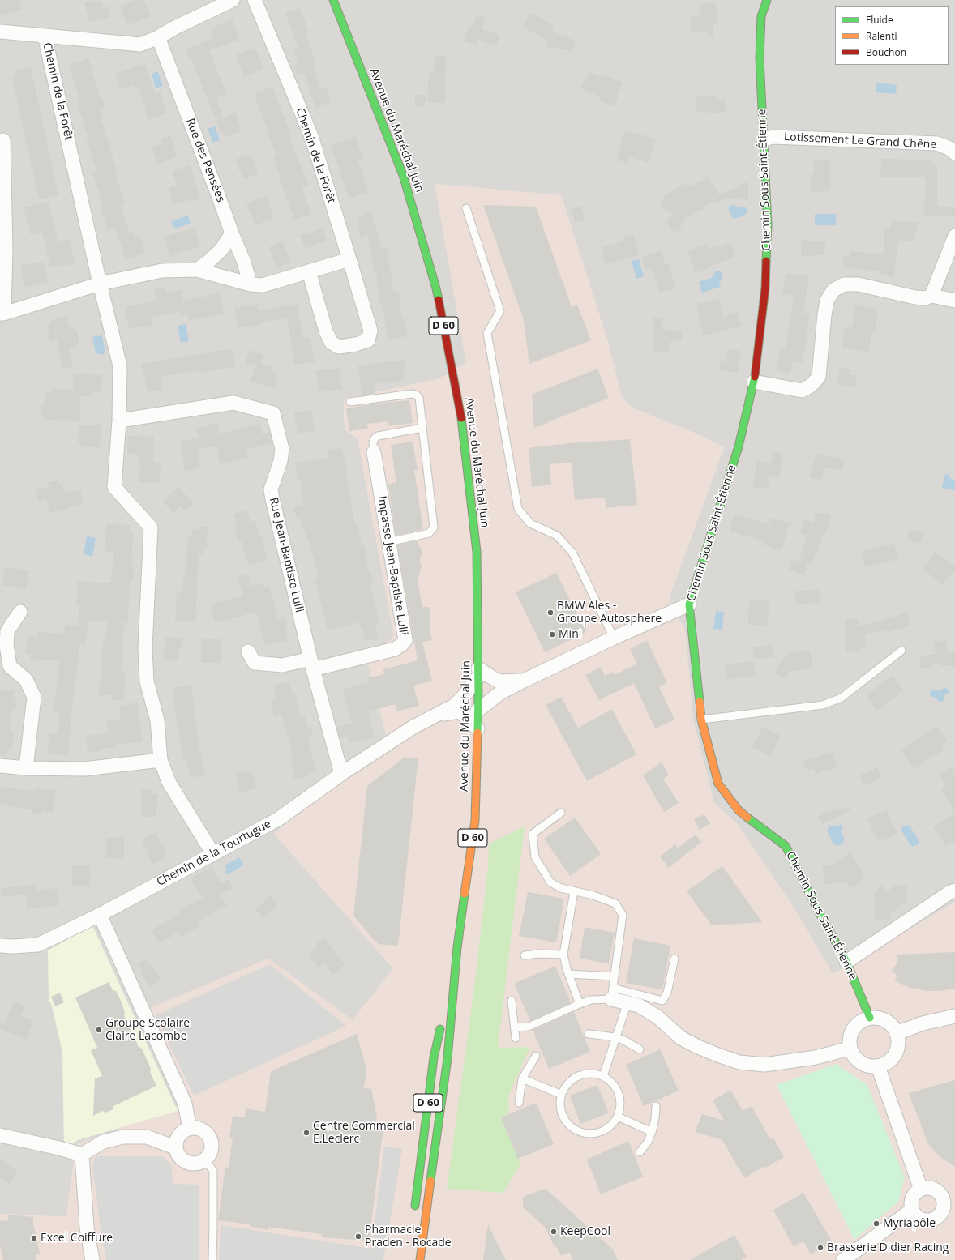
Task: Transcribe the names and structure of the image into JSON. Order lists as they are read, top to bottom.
{
  "streets": {
    "main road": ["Avenue du Maréchal Juin", "Chemin Sous Saint-Étienne", "D 60"],
    "street": [
      "Chemin de la Forêt",
      "Lotissement Le Grand Chêne",
      "Rue des Pensées",
      "Rue Jean-Baptiste Lulli",
      "Impasse Jean-Baptiste Lulli",
      "Chemin de la Tourtugue"
    ]
  },
  "crossings": [
    ["Chemin de la Forêt", "Rue des Pensées"],
    ["Avenue du Maréchal Juin", "Chemin de la Tourtugue"],
    ["Lotissement Le Grand Chêne", "Chemin Sous Saint-Étienne"],
    ["Rue Jean-Baptiste Lulli", "Impasse Jean-Baptiste Lulli"],
    ["Rue Jean-Baptiste Lulli", "Chemin de la Tourtugue"]
  ],
  "places": [
    "BMW Ales - Groupe Autosphere",
    "Mini",
    "Groupe Scolaire Claire Lacombe",
    "Centre Commercial E.Leclerc",
    "Myriapôle",
    "KeepCool",
    "Pharmacie Praden - Rocade",
    "Excel Coiffure",
    "Brasserie Didier Racing"
  ],
  "legend": ["Fluide", "Ralenti", "Bouchon"]
}
